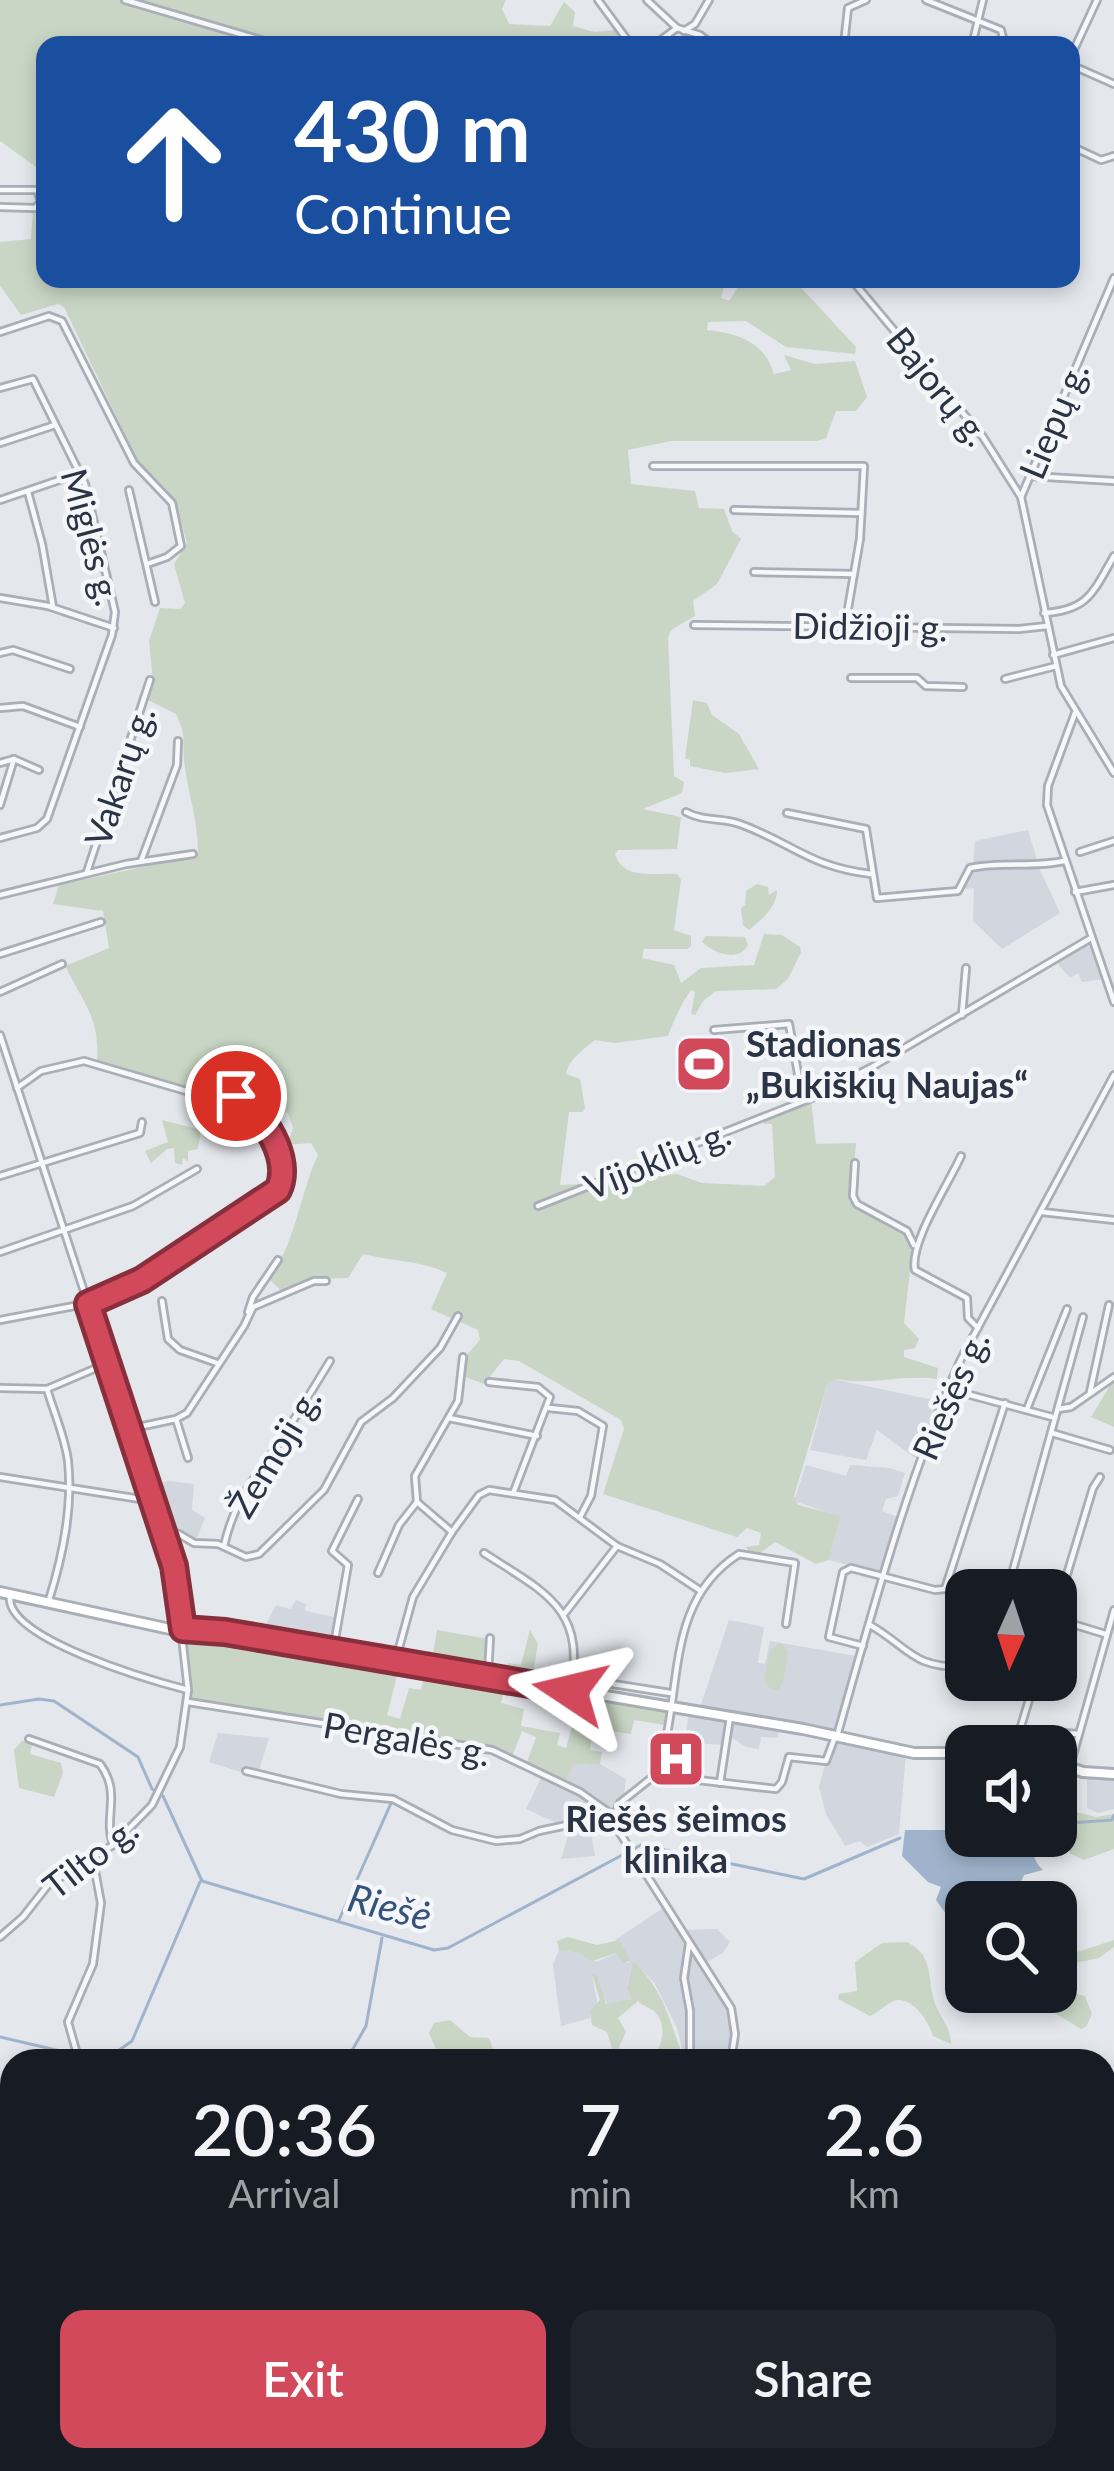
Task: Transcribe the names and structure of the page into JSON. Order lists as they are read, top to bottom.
{
  "streets": {
    "street": [
      "Bajorų g.",
      "Liepų g.",
      "Miglės g.",
      "Didžioji g.",
      "Vakarų g.",
      "Vijoklių g.",
      "Riešės g.",
      "Žemoji g.",
      "Pergalės g.",
      "Tilto g."
    ]
  },
  "crossings": [
    ["Bajorų g.", "Liepų g."],
    ["Pergalės g.", "Tilto g."]
  ],
  "water": ["Riešė"],
  "places": {
    "sports": ["Stadionas „Bukiškių Naujas“"],
    "hospital": ["Riešės šeimos klinika"]
  },
  "north": "bottom",
  "page": {
    "turn": ["430 m", "Continue"],
    "eta": [
      "20:36",
      "Arrival",
      "7",
      "min",
      "2.6",
      "km"
    ],
    "buttons": ["Exit", "Share"]
  }
}
